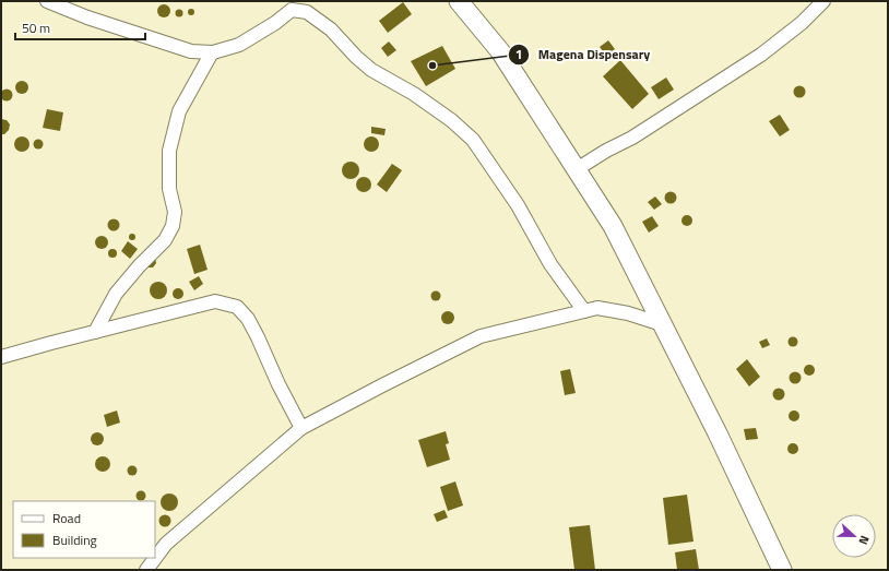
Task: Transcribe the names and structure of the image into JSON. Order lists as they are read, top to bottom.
{
  "places": ["Magena Dispensary"],
  "legend": ["Road", "Building"],
  "scale_bar": "50 m",
  "north": "right"
}
